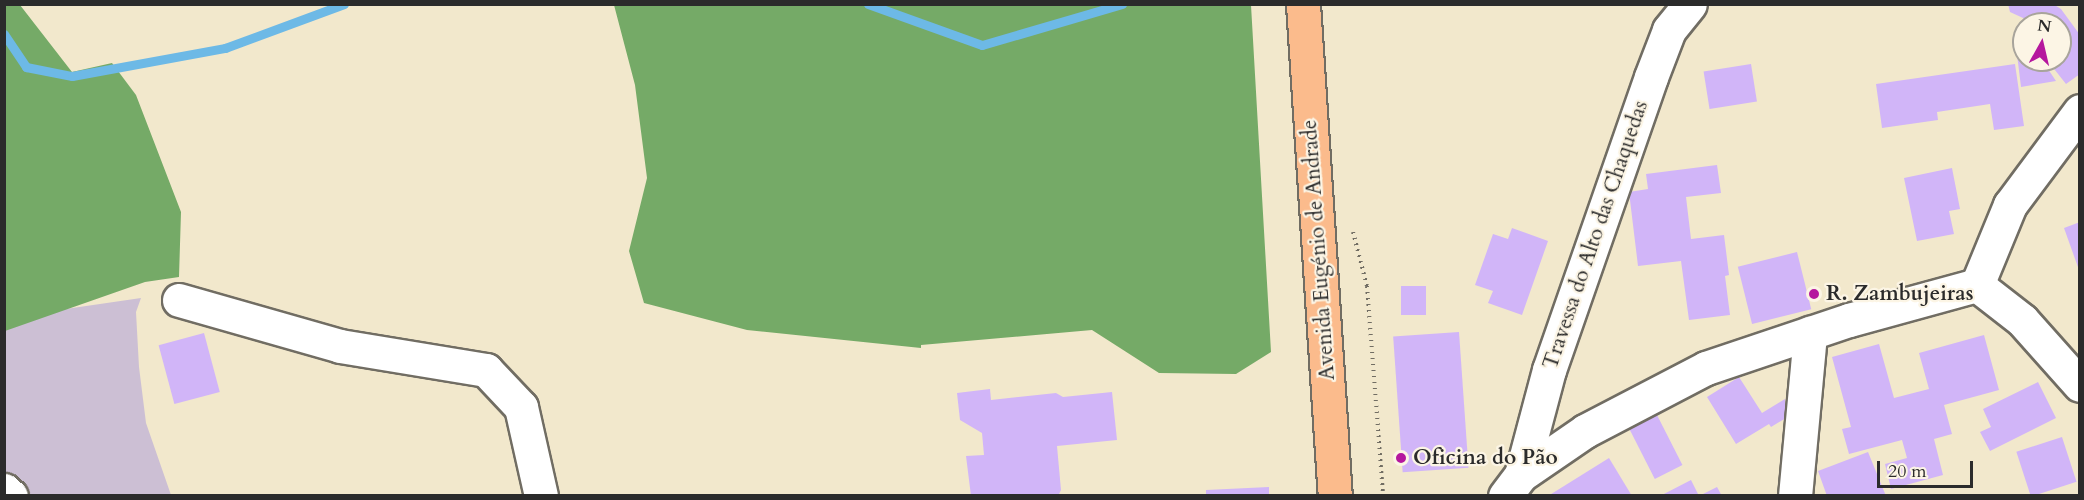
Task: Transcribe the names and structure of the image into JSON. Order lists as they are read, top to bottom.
{
  "streets": {
    "main road": ["Avenida Eugénio de Andrade"],
    "street": ["Travessa do Alto das Chaquedas"]
  },
  "places": ["R. Zambujeiras", "Oficina do Pão"],
  "scale_bar": "20 m",
  "north": "top"
}
